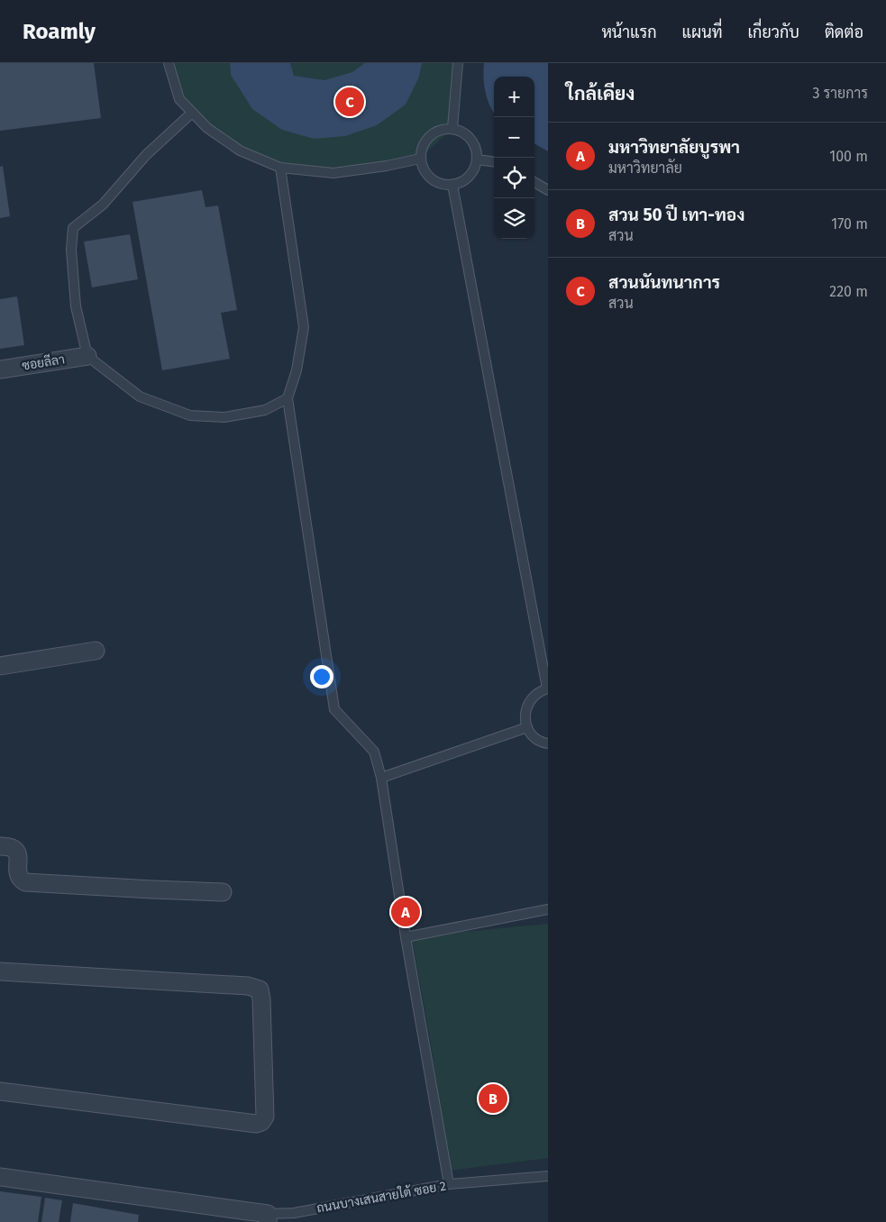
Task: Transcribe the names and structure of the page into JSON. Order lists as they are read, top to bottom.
{
  "streets": {
    "street": ["ซอยลีลา", "ถนนบางเสนสายใต้ ซอย 2"]
  },
  "page": {
    "header": "Roamly",
    "nav": [
      "หน้าแรก",
      "แผนที่",
      "เกี่ยวกับ",
      "ติดต่อ"
    ],
    "heading": ["ใกล้เคียง", "3 รายการ"],
    "map_buttons": ["+", "−"],
    "pins": ["C", "A", "B"],
    "list": [
      {
        "mark": "A",
        "name": "มหาวิทยาลัยบูรพา",
        "note": "มหาวิทยาลัย",
        "value": "100 m"
      },
      {
        "mark": "B",
        "name": "สวน 50 ปี เทา-ทอง",
        "note": "สวน",
        "value": "170 m"
      },
      {
        "mark": "C",
        "name": "สวนนันทนาการ",
        "note": "สวน",
        "value": "220 m"
      }
    ]
  }
}
